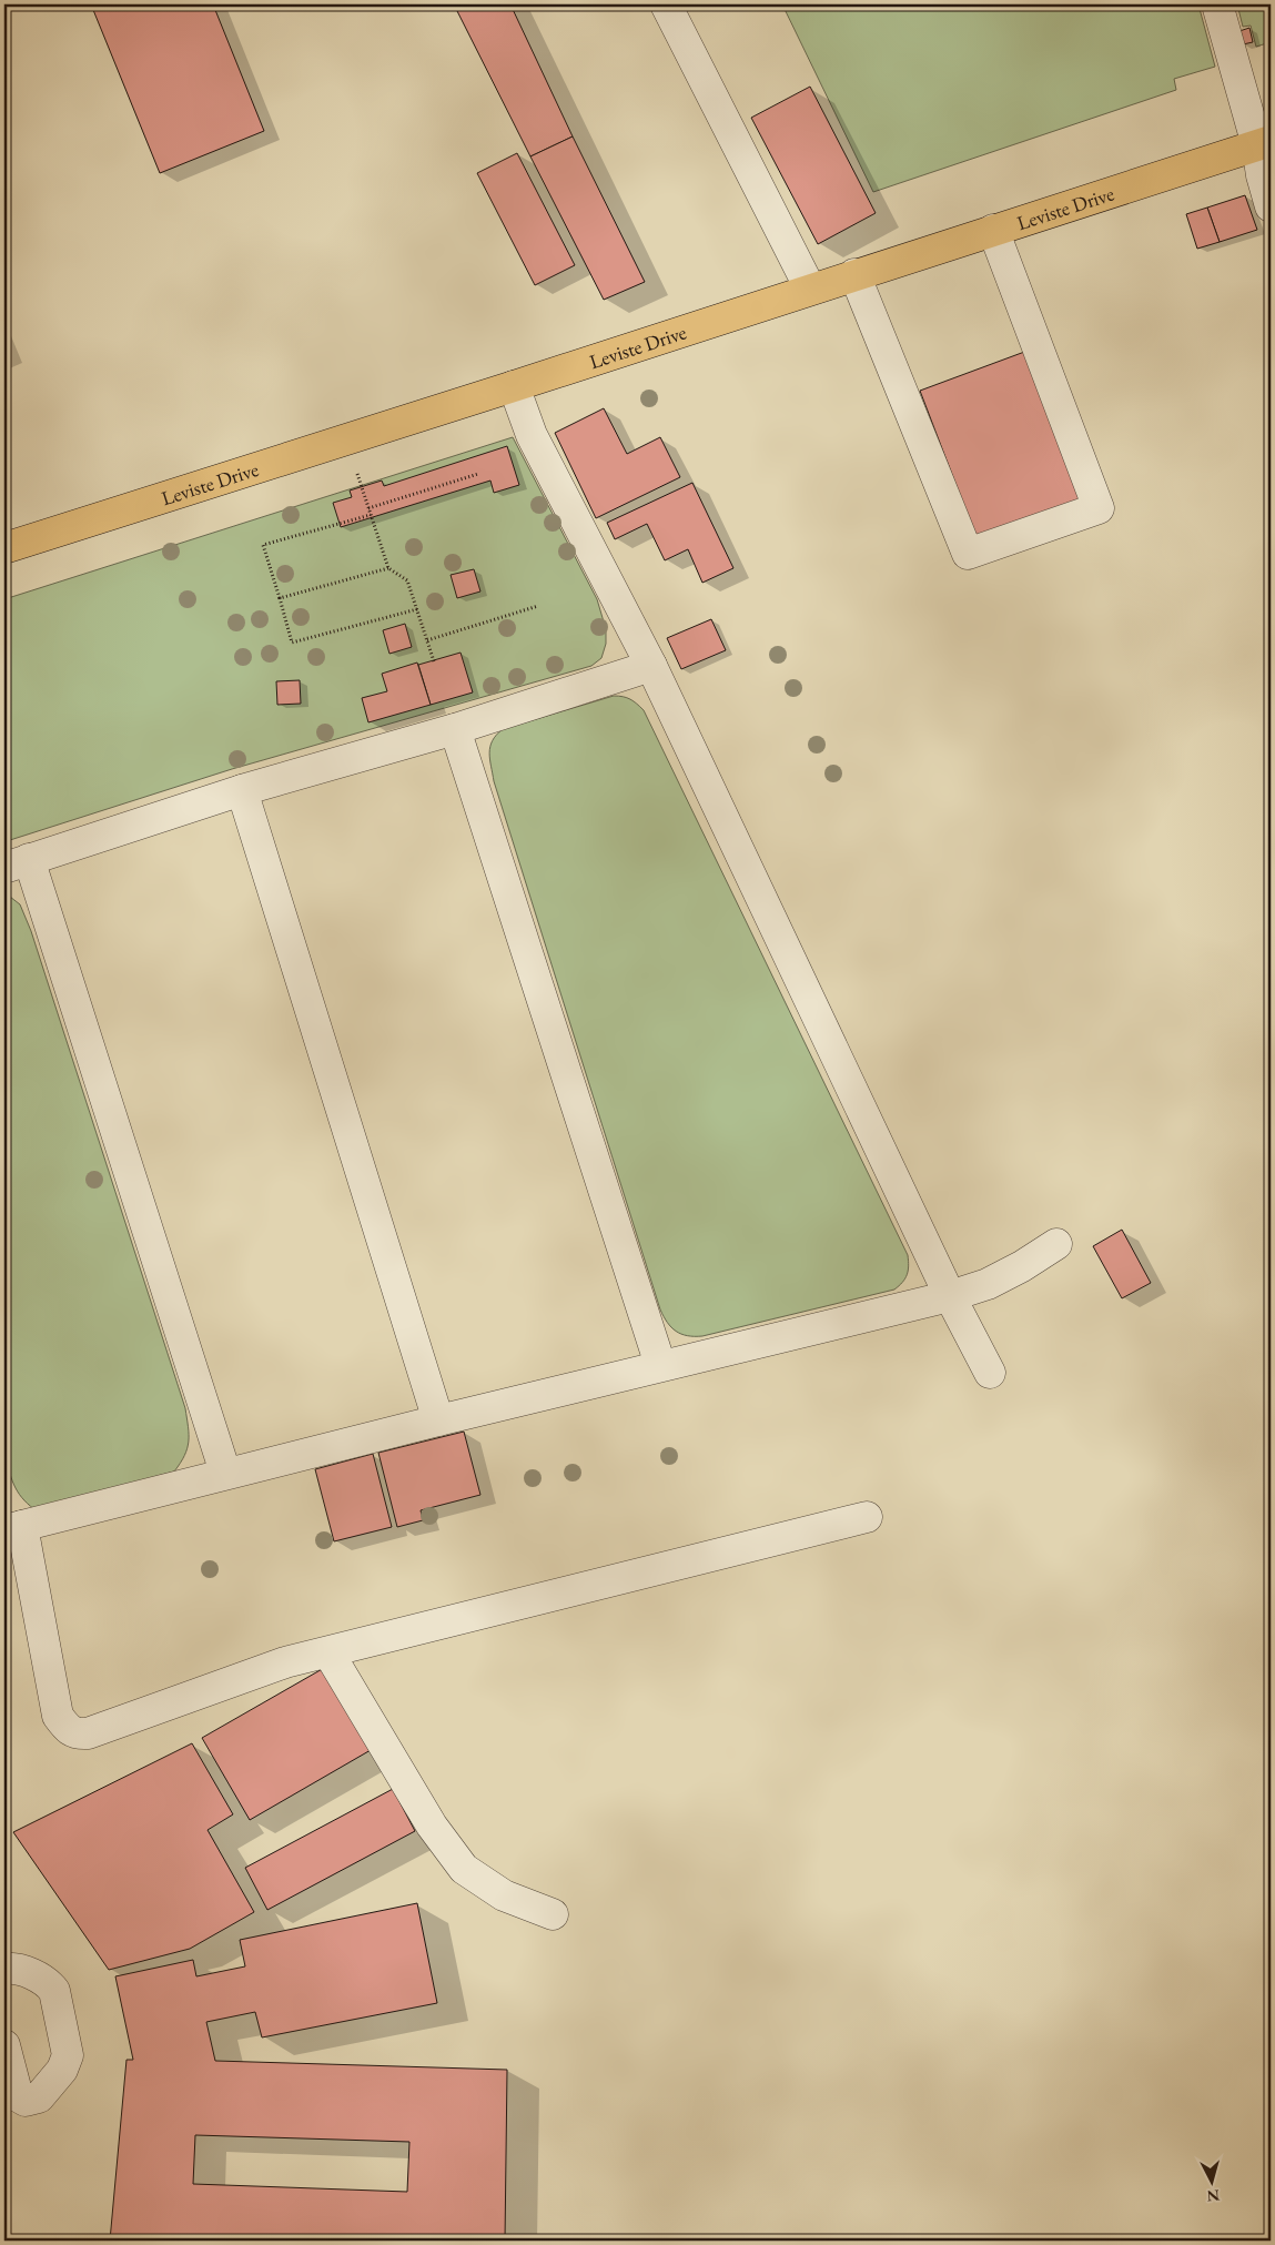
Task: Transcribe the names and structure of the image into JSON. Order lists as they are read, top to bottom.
{
  "streets": {
    "main road": ["Leviste Drive"]
  },
  "north": "bottom"
}
